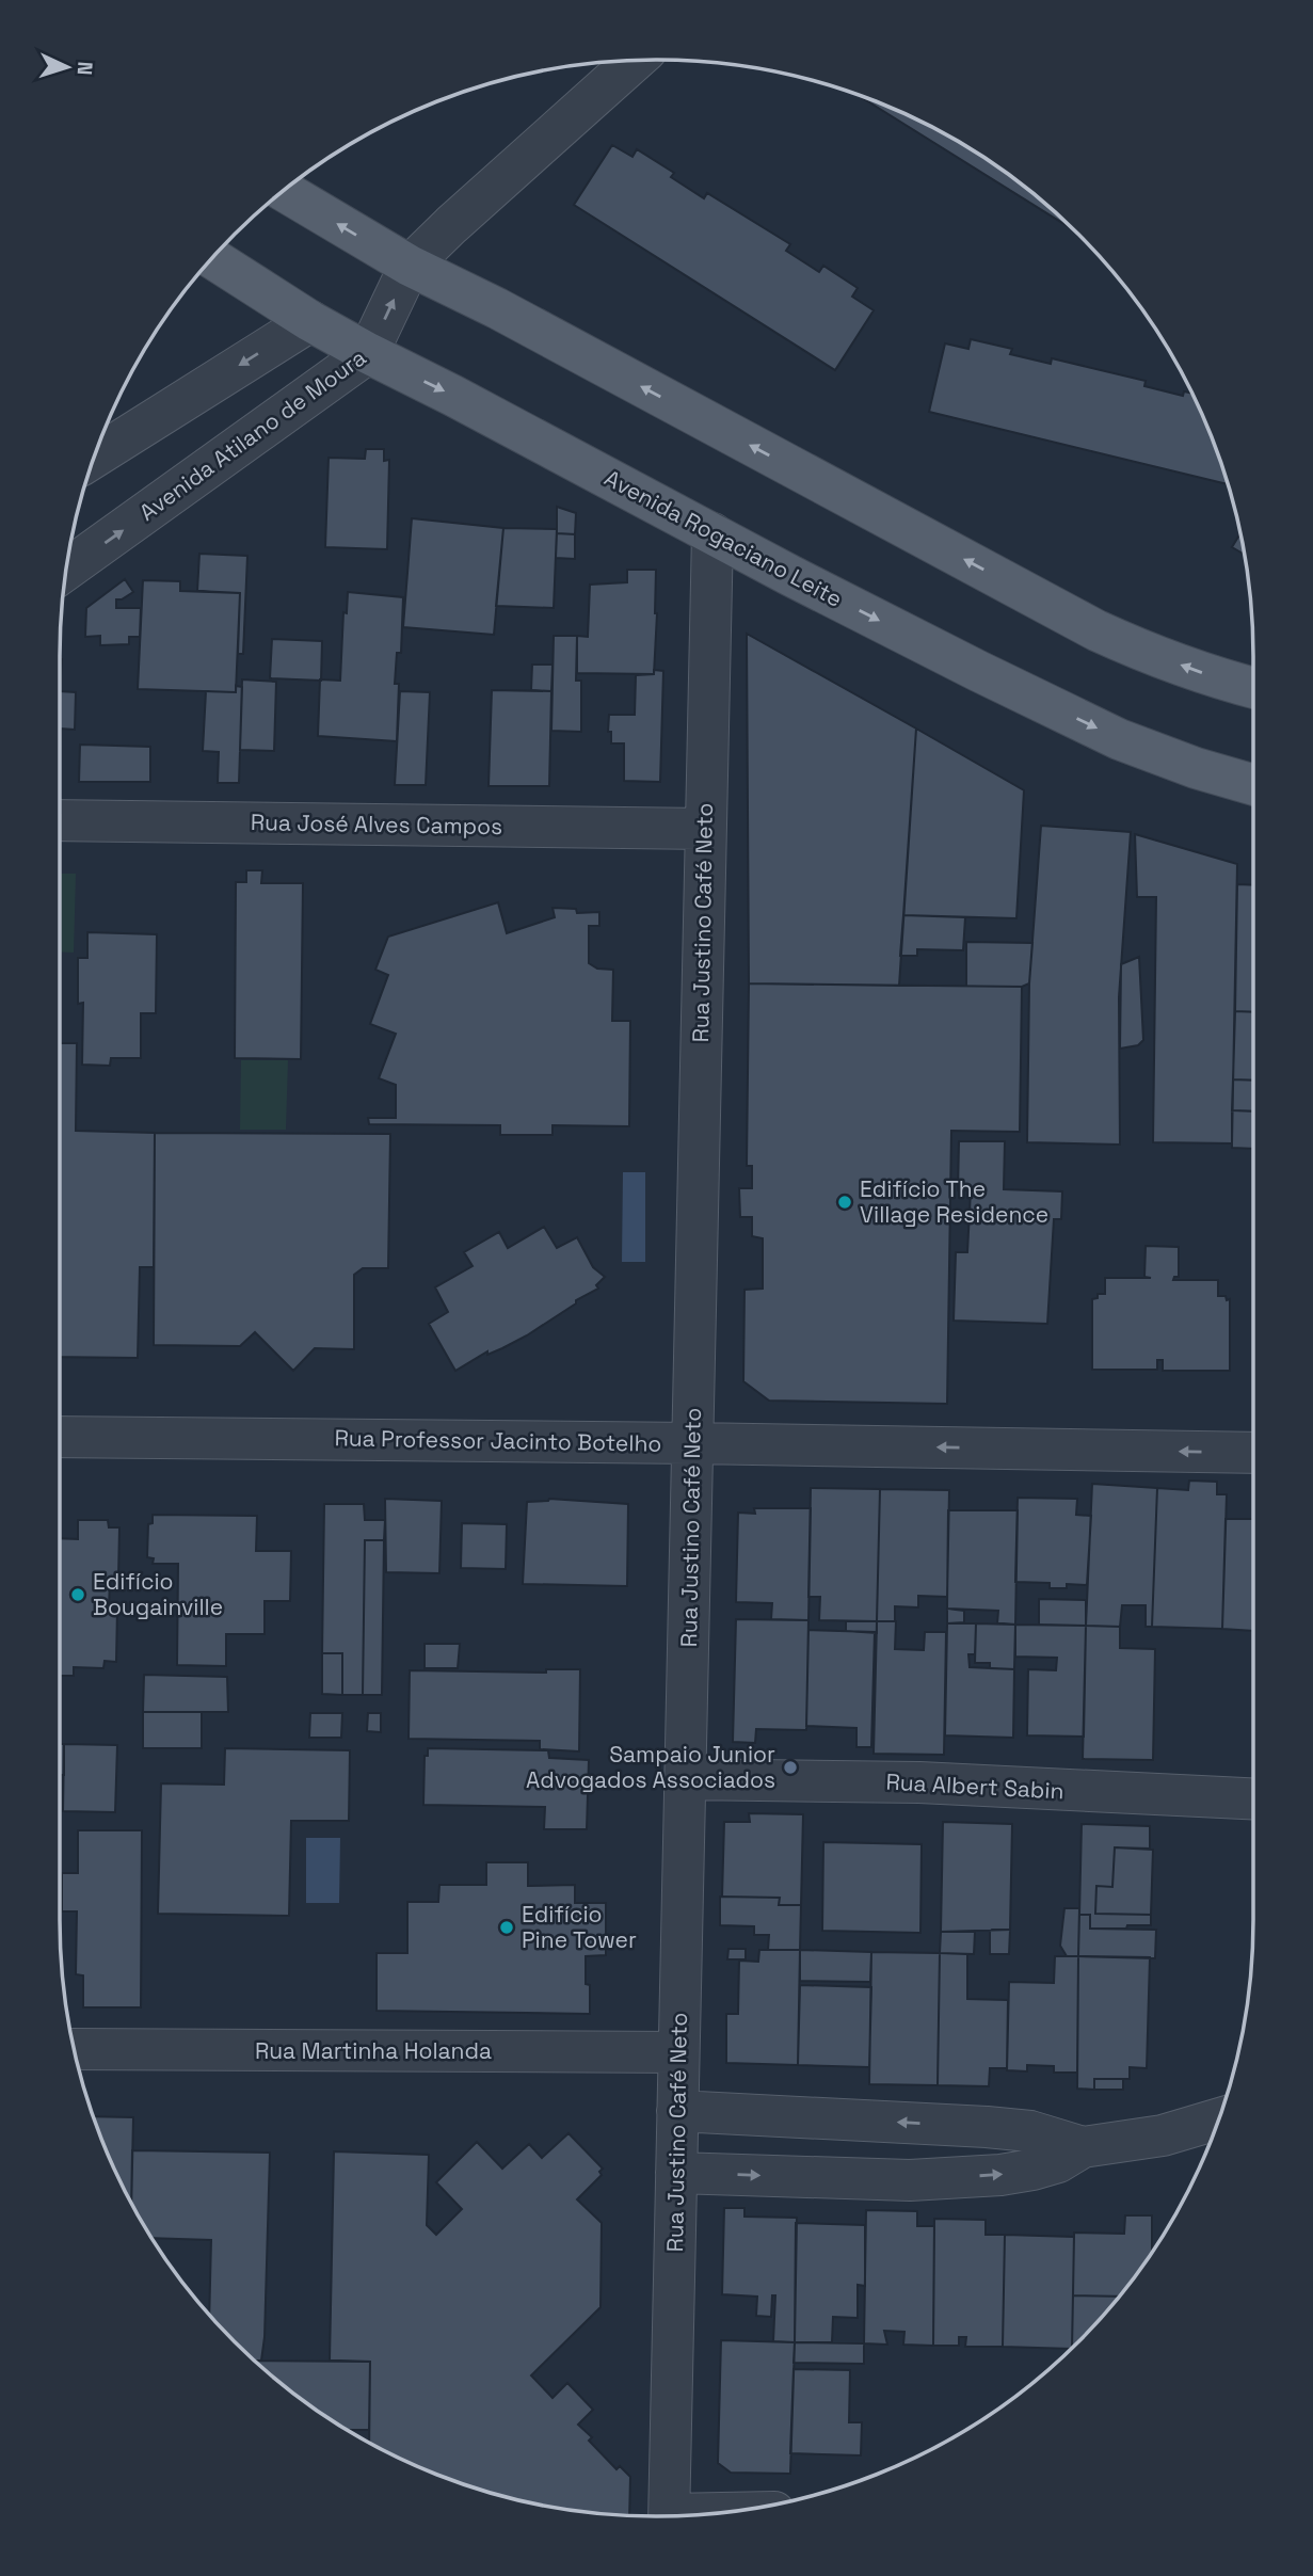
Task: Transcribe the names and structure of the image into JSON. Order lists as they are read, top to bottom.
{
  "streets": {
    "main road": ["Avenida Rogaciano Leite"],
    "street": [
      "Avenida Atilano de Moura",
      "Rua José Alves Campos",
      "Rua Justino Café Neto",
      "Rua Professor Jacinto Botelho",
      "Rua Albert Sabin",
      "Rua Martinha Holanda"
    ]
  },
  "crossings": [
    ["Avenida Atilano de Moura", "Avenida Rogaciano Leite"],
    ["Avenida Rogaciano Leite", "Rua Justino Café Neto"],
    ["Rua José Alves Campos", "Rua Justino Café Neto"],
    ["Rua Justino Café Neto", "Rua Professor Jacinto Botelho"],
    ["Rua Justino Café Neto", "Rua Albert Sabin"],
    ["Rua Justino Café Neto", "Rua Martinha Holanda"]
  ],
  "one_way": ["Rua Professor Jacinto Botelho"],
  "places": [
    "Edifício The Village Residence",
    "Edifício Bougainville",
    "Sampaio Junior Advogados Associados",
    "Edifício Pine Tower"
  ],
  "north": "right"
}
